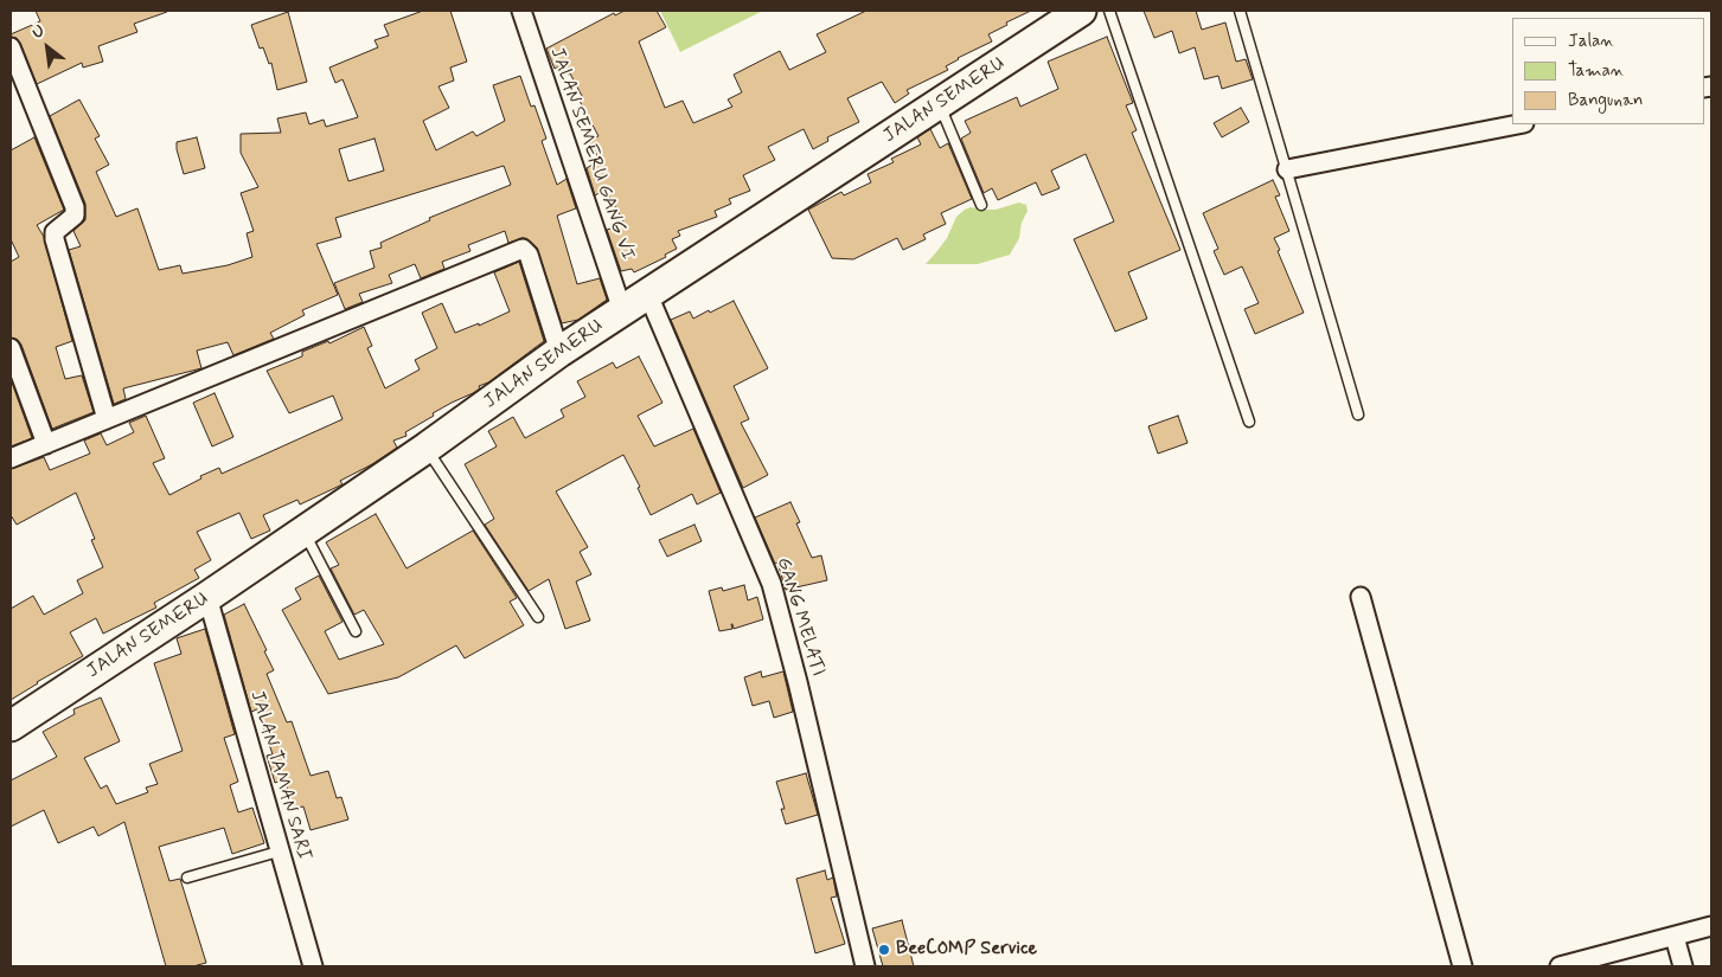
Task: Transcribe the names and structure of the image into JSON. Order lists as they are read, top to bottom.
{
  "streets": {
    "highway": ["JALAN SEMERU"],
    "street": ["JALAN SEMERU GANG VI", "GANG MELATI", "JALAN TAMAN SARI"]
  },
  "crossings": [
    ["JALAN SEMERU", "JALAN SEMERU GANG VI"],
    ["JALAN SEMERU", "GANG MELATI"],
    ["JALAN SEMERU", "JALAN TAMAN SARI"]
  ],
  "places": ["BeeCOMP Service"],
  "legend": ["Jalan", "Taman", "Bangunan"],
  "north": "top left"
}
